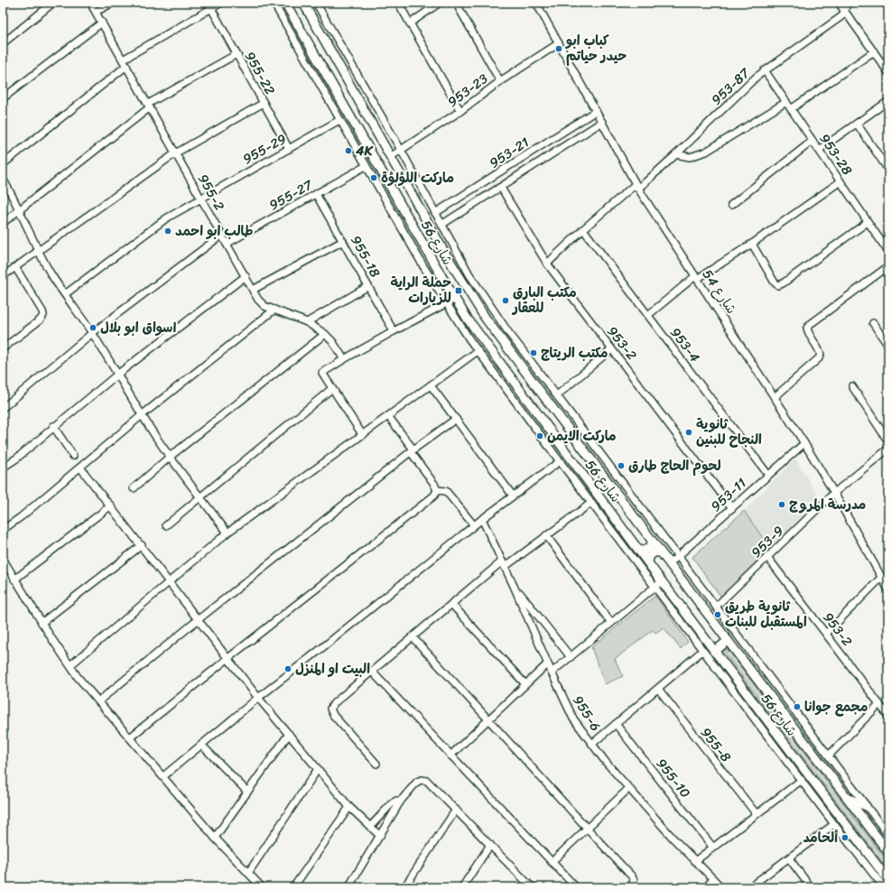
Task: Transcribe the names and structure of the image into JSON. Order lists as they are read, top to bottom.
{
  "streets": {
    "street": [
      "955-22",
      "953-87",
      "953-23",
      "955-29",
      "953-21",
      "953-28",
      "955-2",
      "955-27",
      "شارع 56",
      "955-18",
      "شارع 54",
      "953-2",
      "953-4",
      "953-11",
      "953-9",
      "955-6",
      "955-8",
      "955-10"
    ]
  },
  "crossings": [
    ["955-22", "955-29"],
    ["953-87", "953-28"],
    ["953-87", "شارع 54"],
    ["953-87", "953-2"],
    ["953-87", "953-4"],
    ["953-23", "شارع 56"],
    ["953-23", "شارع 54"],
    ["955-29", "955-2"],
    ["953-21", "شارع 54"],
    ["953-21", "953-2"],
    ["955-2", "955-27"],
    ["955-27", "955-18"],
    ["شارع 56", "953-11"],
    ["شارع 54", "953-11"],
    ["شارع 54", "953-9"],
    ["953-2", "953-11"],
    ["953-2", "953-9"],
    ["953-4", "953-11"]
  ],
  "places": {
    "other": [
      "كباب ابو حيدر حياتم",
      "4K",
      "ماركت اللؤلؤة",
      "طالب ابو احمد",
      "مكتب البارق للعقار",
      "اسواق ابو بلال",
      "مكتب الريتاج",
      "ثانوية النجاح للبنين",
      "ماركت الايمن",
      "لحوم الحاج طارق",
      "مدرسة المروج",
      "ثانوية طريق المستقبل للبنات",
      "البيت او المنزل",
      "مجمع جوانا",
      "ألحامد"
    ],
    "transit": ["حملة الراية للزيارات"]
  }
}
